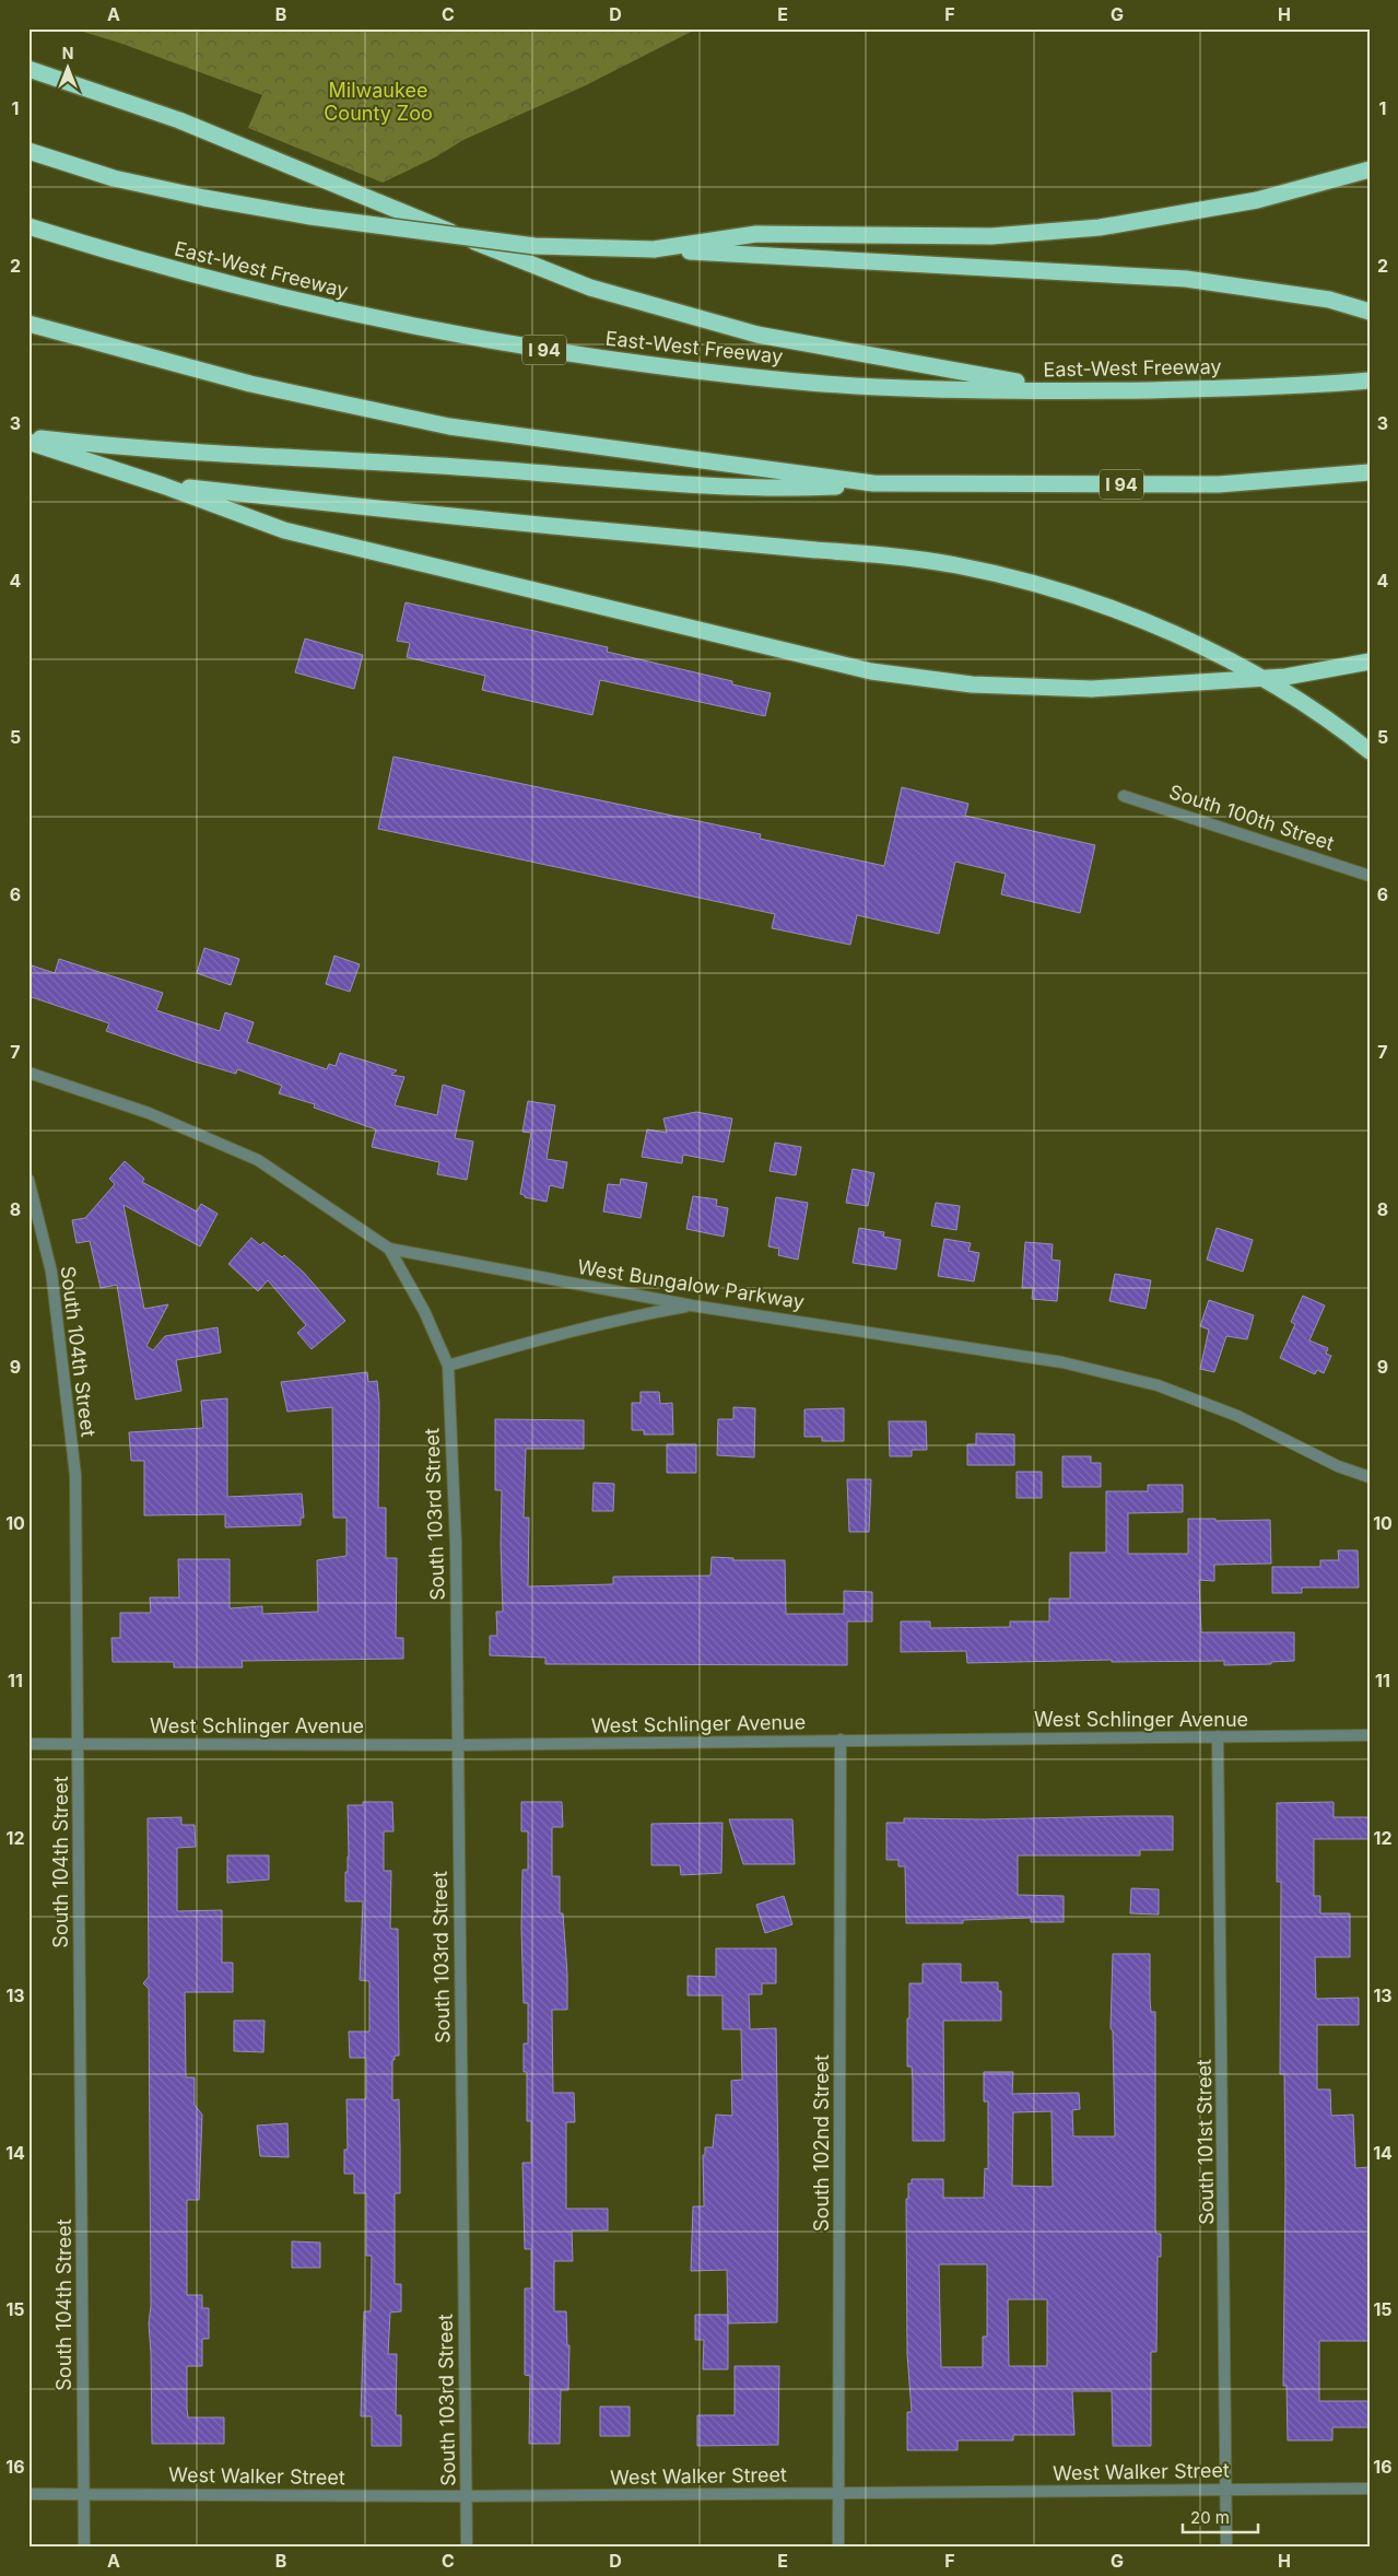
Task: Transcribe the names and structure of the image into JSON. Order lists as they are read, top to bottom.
{
  "streets": {
    "highway": ["East-West Freeway", "I 94"],
    "street": [
      "South 100th Street",
      "West Bungalow Parkway",
      "South 104th Street",
      "South 103rd Street",
      "West Schlinger Avenue",
      "South 101st Street",
      "South 102nd Street",
      "West Walker Street"
    ]
  },
  "crossings": [
    ["West Bungalow Parkway", "South 103rd Street"],
    ["South 104th Street", "West Schlinger Avenue"],
    ["South 104th Street", "West Walker Street"],
    ["South 103rd Street", "West Schlinger Avenue"],
    ["South 103rd Street", "West Walker Street"],
    ["West Schlinger Avenue", "South 101st Street"],
    ["West Schlinger Avenue", "South 102nd Street"],
    ["South 101st Street", "West Walker Street"],
    ["South 102nd Street", "West Walker Street"]
  ],
  "parks": ["Milwaukee County Zoo"],
  "scale_bar": "20 m",
  "north": "top",
  "grid": {
    "columns": [
      "A",
      "B",
      "C",
      "D",
      "E",
      "F",
      "G",
      "H"
    ],
    "rows": [
      "1",
      "2",
      "3",
      "4",
      "5",
      "6",
      "7",
      "8",
      "9",
      "10",
      "11",
      "12",
      "13",
      "14",
      "15",
      "16"
    ]
  }
}
